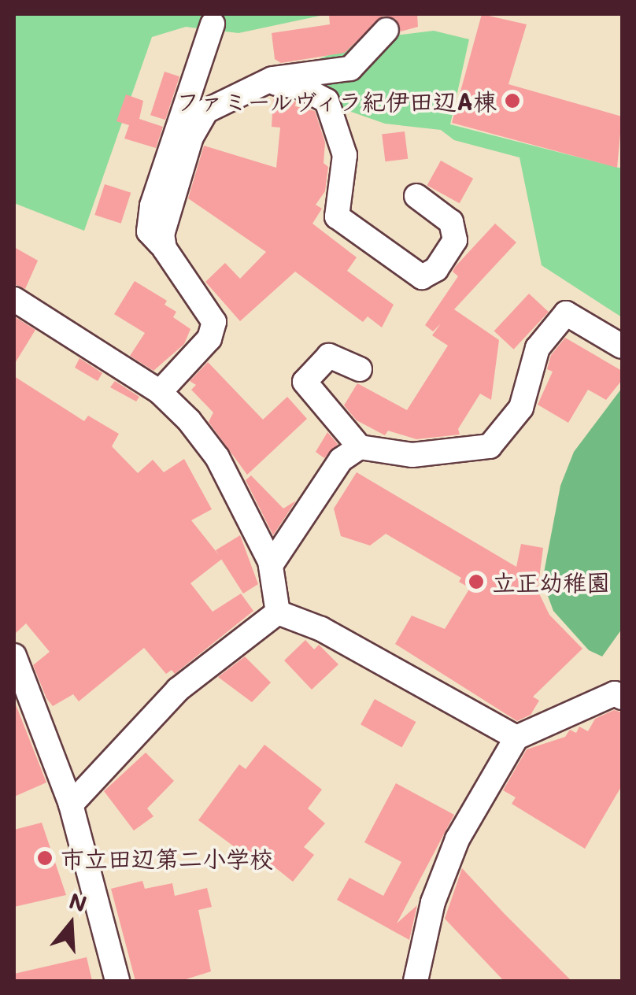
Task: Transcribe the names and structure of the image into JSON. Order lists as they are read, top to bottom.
{
  "places": ["ファミールヴィラ紀伊田辺A棟", "立正幼稚園", "市立田辺第二小学校"],
  "north": "top"
}
